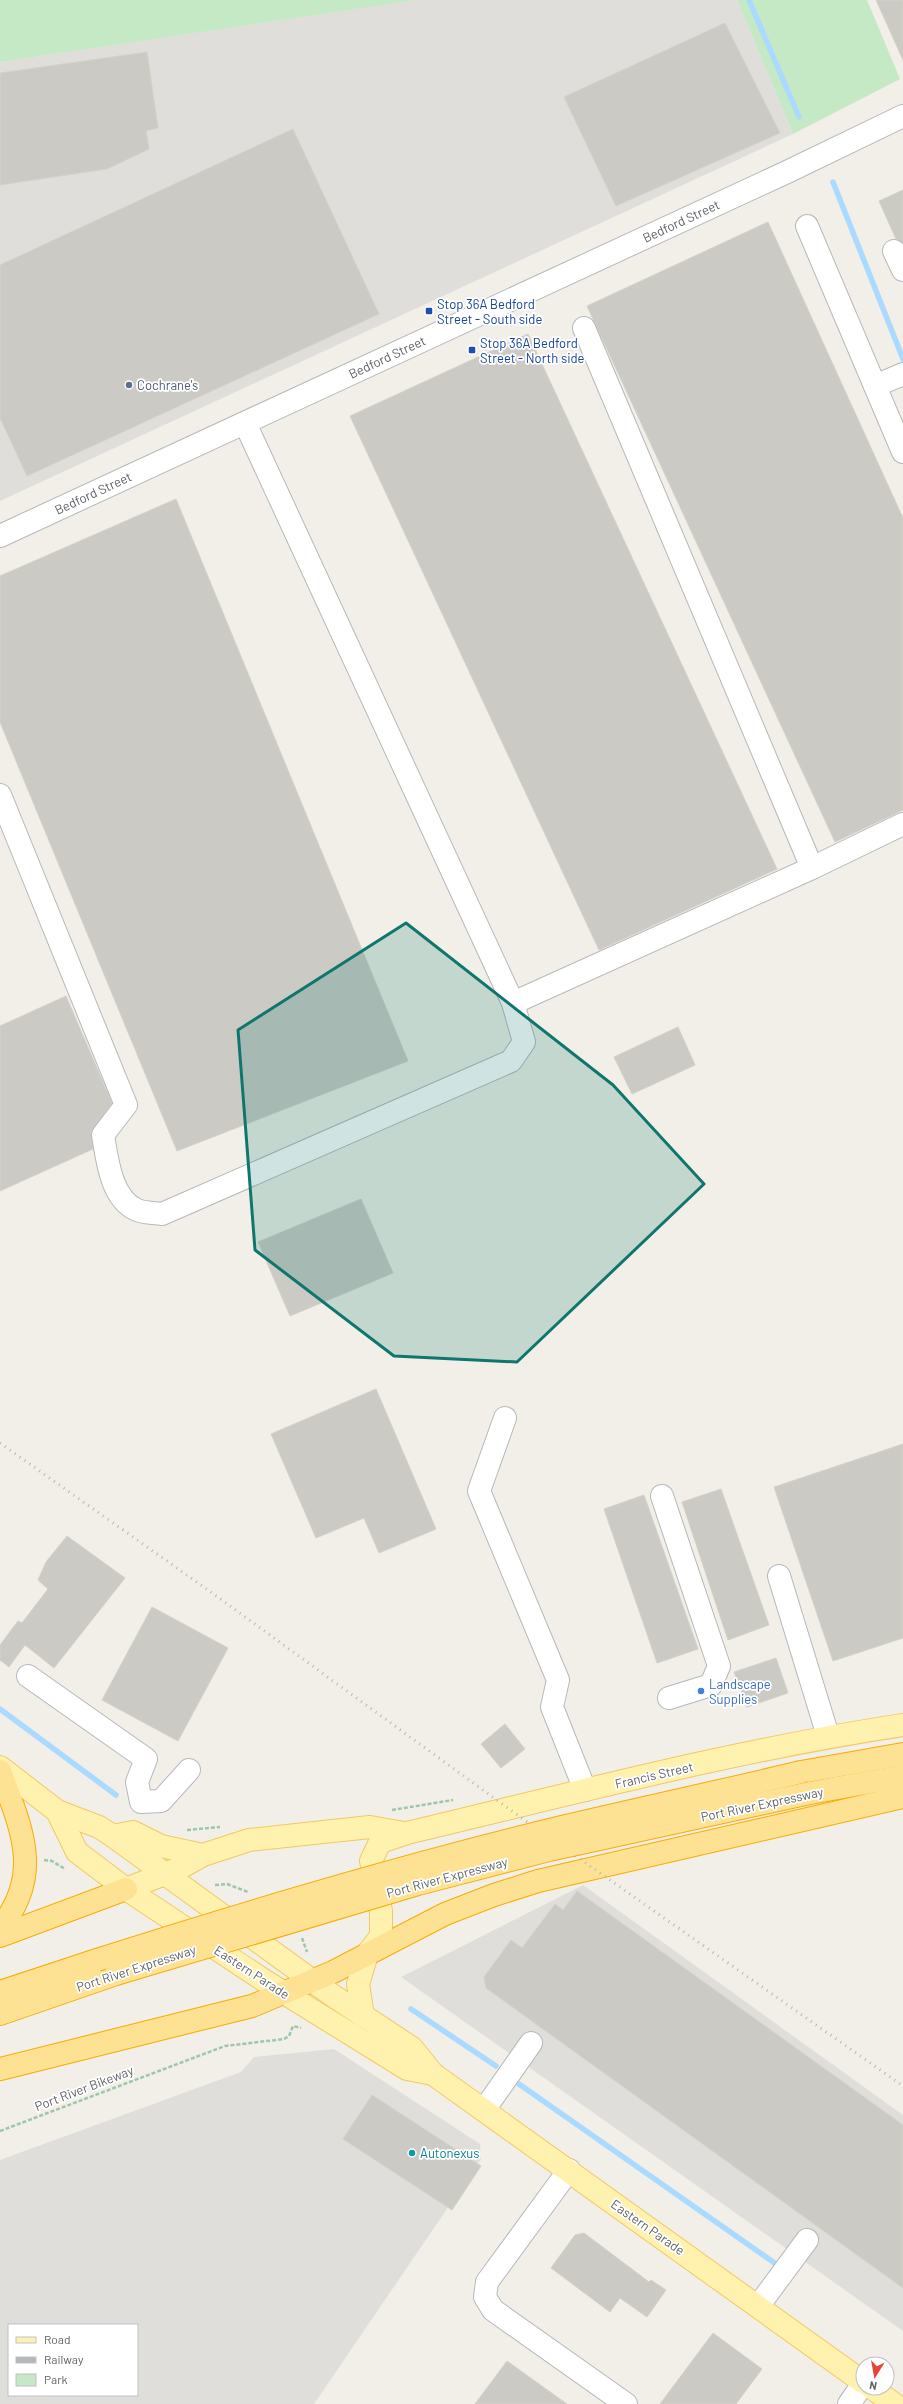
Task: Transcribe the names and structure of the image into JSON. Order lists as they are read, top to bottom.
{
  "streets": {
    "highway": ["Port River Expressway"],
    "main road": ["Francis Street", "Eastern Parade"],
    "street": ["Bedford Street"],
    "path": ["Port River Bikeway"]
  },
  "crossings": [
    ["Francis Street", "Eastern Parade"]
  ],
  "places": {
    "transit": ["Stop 36A Bedford Street - South side", "Stop 36A Bedford Street - North side"],
    "other": ["Cochrane's", "Landscape Supplies", "Autonexus"]
  },
  "legend": ["Road", "Railway", "Park"],
  "north": "bottom"
}
